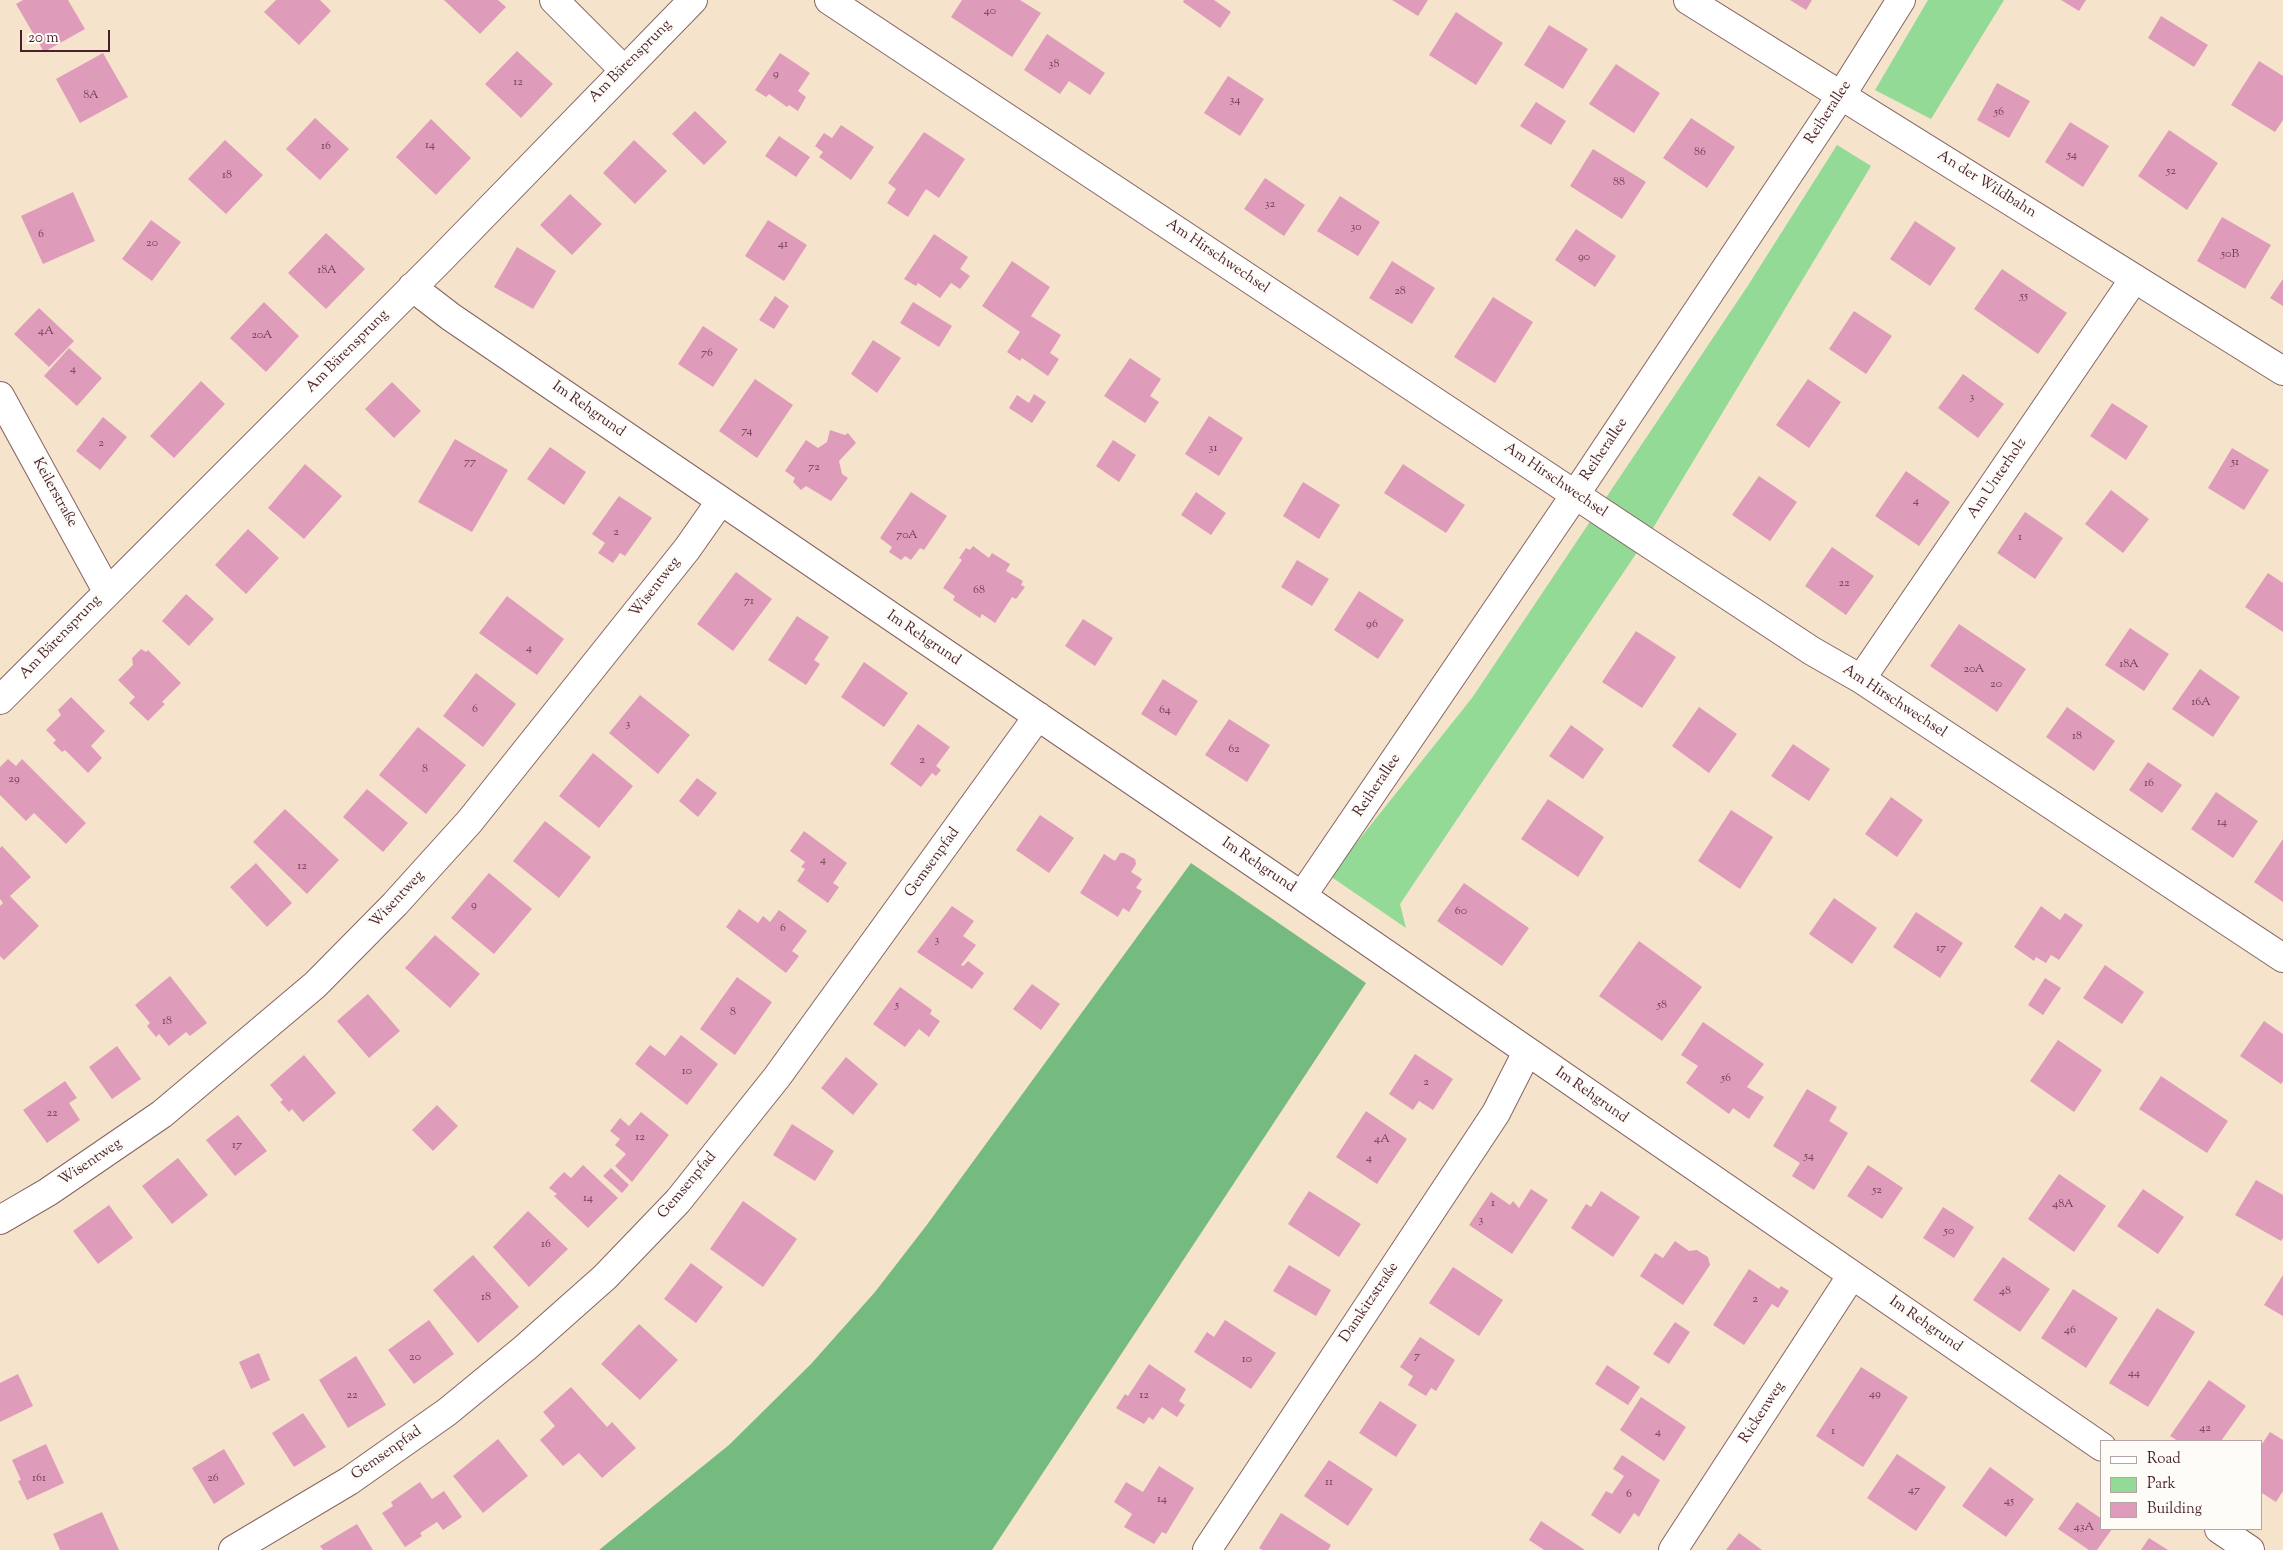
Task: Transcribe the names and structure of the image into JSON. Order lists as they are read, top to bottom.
{
  "streets": {
    "street": [
      "Am Bärensprung",
      "Reiherallee",
      "An der Wildbahn",
      "Am Hirschwechsel",
      "Im Rehgrund",
      "Am Unterholz",
      "Keilerstraße",
      "Wisentweg",
      "Gemsenpfad",
      "Damkitzstraße",
      "Rickenweg"
    ]
  },
  "crossings": [
    ["Am Bärensprung", "Im Rehgrund"],
    ["Am Bärensprung", "Keilerstraße"],
    ["Reiherallee", "An der Wildbahn"],
    ["Reiherallee", "Am Hirschwechsel"],
    ["Reiherallee", "Im Rehgrund"],
    ["An der Wildbahn", "Am Unterholz"],
    ["Am Hirschwechsel", "Am Unterholz"],
    ["Im Rehgrund", "Wisentweg"],
    ["Im Rehgrund", "Gemsenpfad"],
    ["Im Rehgrund", "Damkitzstraße"],
    ["Im Rehgrund", "Rickenweg"]
  ],
  "house_numbers": [
    "40",
    "38",
    "9",
    "12",
    "8A",
    "34",
    "56",
    "14",
    "16",
    "86",
    "54",
    "52",
    "18",
    "88",
    "32",
    "30",
    "6",
    "20",
    "41",
    "50B",
    "90",
    "18A",
    "28",
    "55",
    "4A",
    "20A",
    "76",
    "4",
    "3",
    "74",
    "2",
    "31",
    "77",
    "51",
    "72",
    "4",
    "2",
    "70A",
    "1",
    "22",
    "68",
    "71",
    "96",
    "4",
    "18A",
    "20A",
    "20",
    "16A",
    "6",
    "64",
    "3",
    "18",
    "62",
    "2",
    "8",
    "29",
    "16",
    "14",
    "4",
    "12",
    "9",
    "60",
    "6",
    "3",
    "17",
    "5",
    "58",
    "8",
    "18",
    "10",
    "56",
    "2",
    "22",
    "12",
    "4A",
    "17",
    "54",
    "4",
    "52",
    "14",
    "1",
    "48A",
    "3",
    "50",
    "16",
    "48",
    "18",
    "2",
    "46",
    "7",
    "20",
    "10",
    "44",
    "49",
    "22",
    "12",
    "42",
    "1",
    "4",
    "161",
    "26",
    "11",
    "47",
    "6",
    "14",
    "45",
    "43A"
  ],
  "legend": ["Road", "Park", "Building"],
  "scale_bar": "20 m"
}
